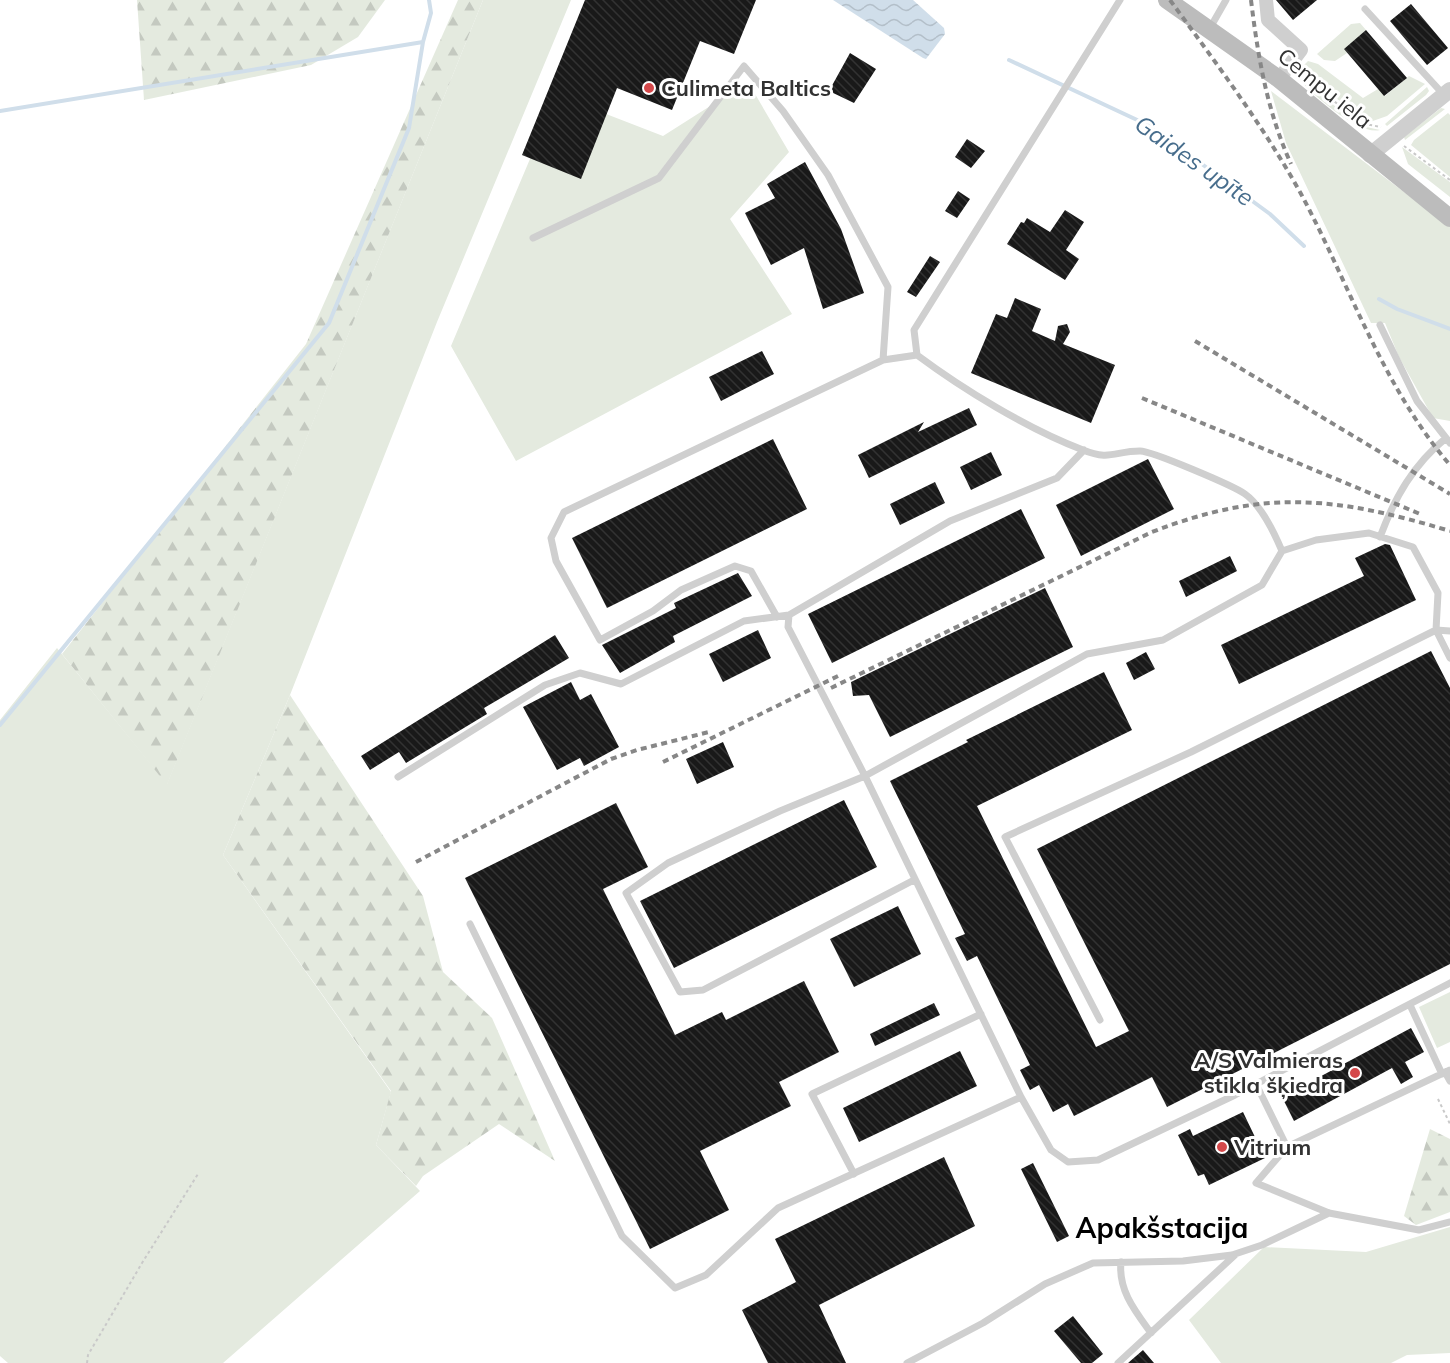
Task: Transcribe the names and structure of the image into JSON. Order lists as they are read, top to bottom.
{
  "streets": {
    "main road": ["Cempu iela"]
  },
  "districts": ["Apakšstacija"],
  "water": ["Gaides upīte"],
  "places": ["Culimeta Baltics", "A/S Valmieras stikla šķiedra", "Vitrium"]
}
